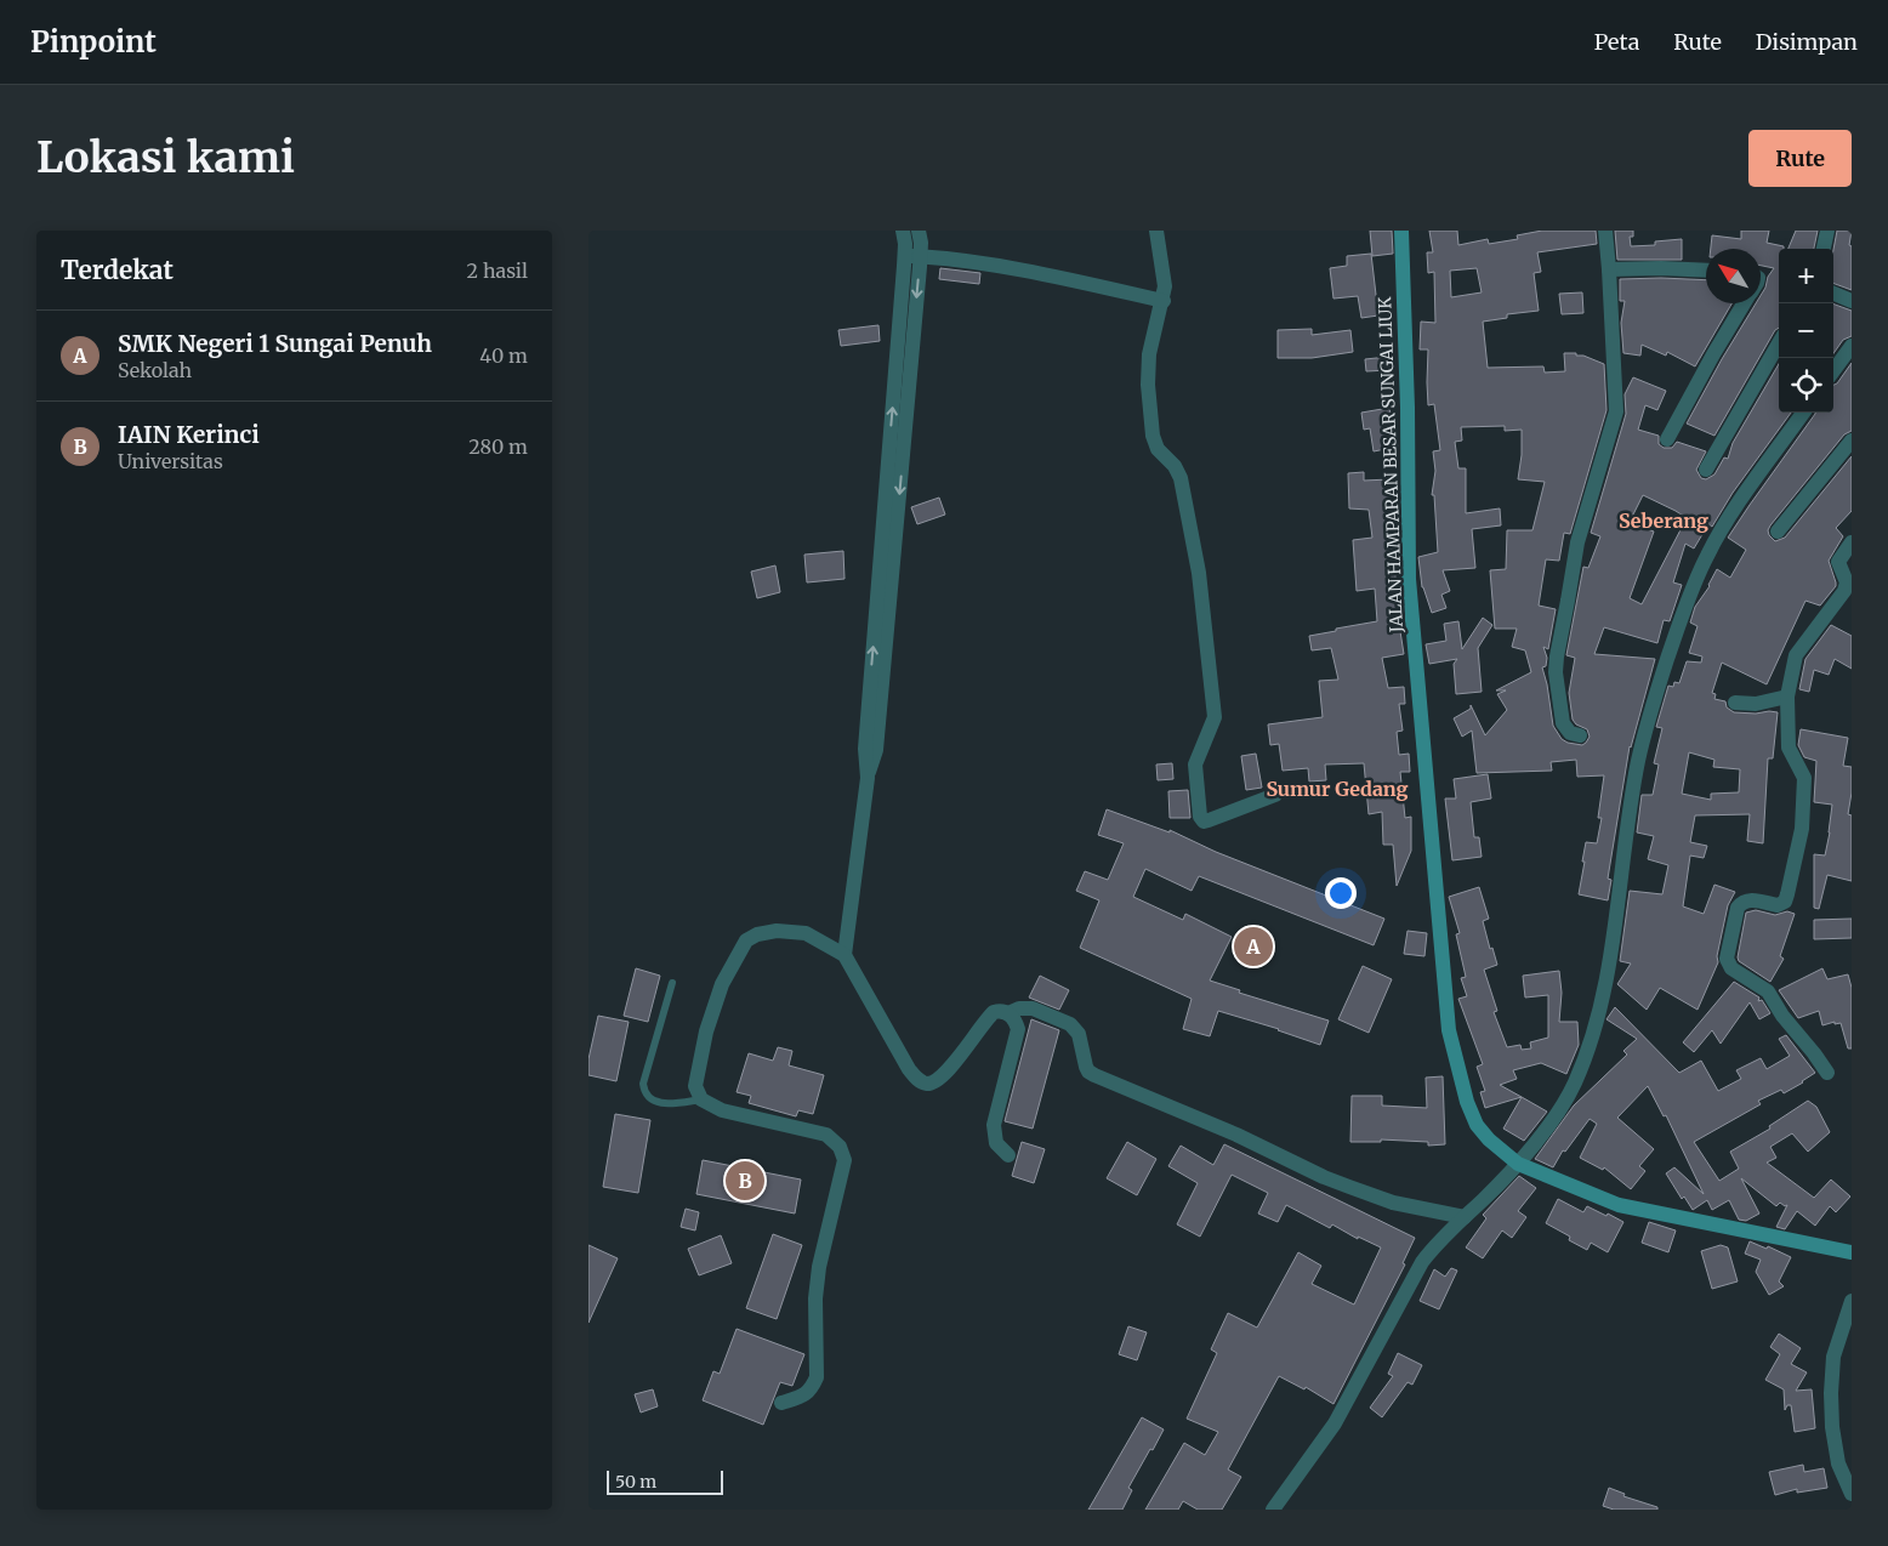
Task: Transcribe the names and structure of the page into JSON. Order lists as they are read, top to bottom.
{
  "streets": {
    "street": ["JALAN HAMPARAN BESAR SUNGAI LIUK"]
  },
  "districts": ["Seberang", "Sumur Gedang"],
  "scale_bar": "50 m",
  "north": "top left",
  "page": {
    "header": "Pinpoint",
    "nav": ["Peta", "Rute", "Disimpan"],
    "buttons": "Rute",
    "title": "Lokasi kami",
    "heading": ["Terdekat", "2 hasil"],
    "map_buttons": ["+", "−"],
    "list": [
      {
        "mark": "A",
        "name": "SMK Negeri 1 Sungai Penuh",
        "note": "Sekolah",
        "value": "40 m"
      },
      {
        "mark": "B",
        "name": "IAIN Kerinci",
        "note": "Universitas",
        "value": "280 m"
      }
    ],
    "pins": ["A", "B"],
    "scale": "50 m"
  }
}
